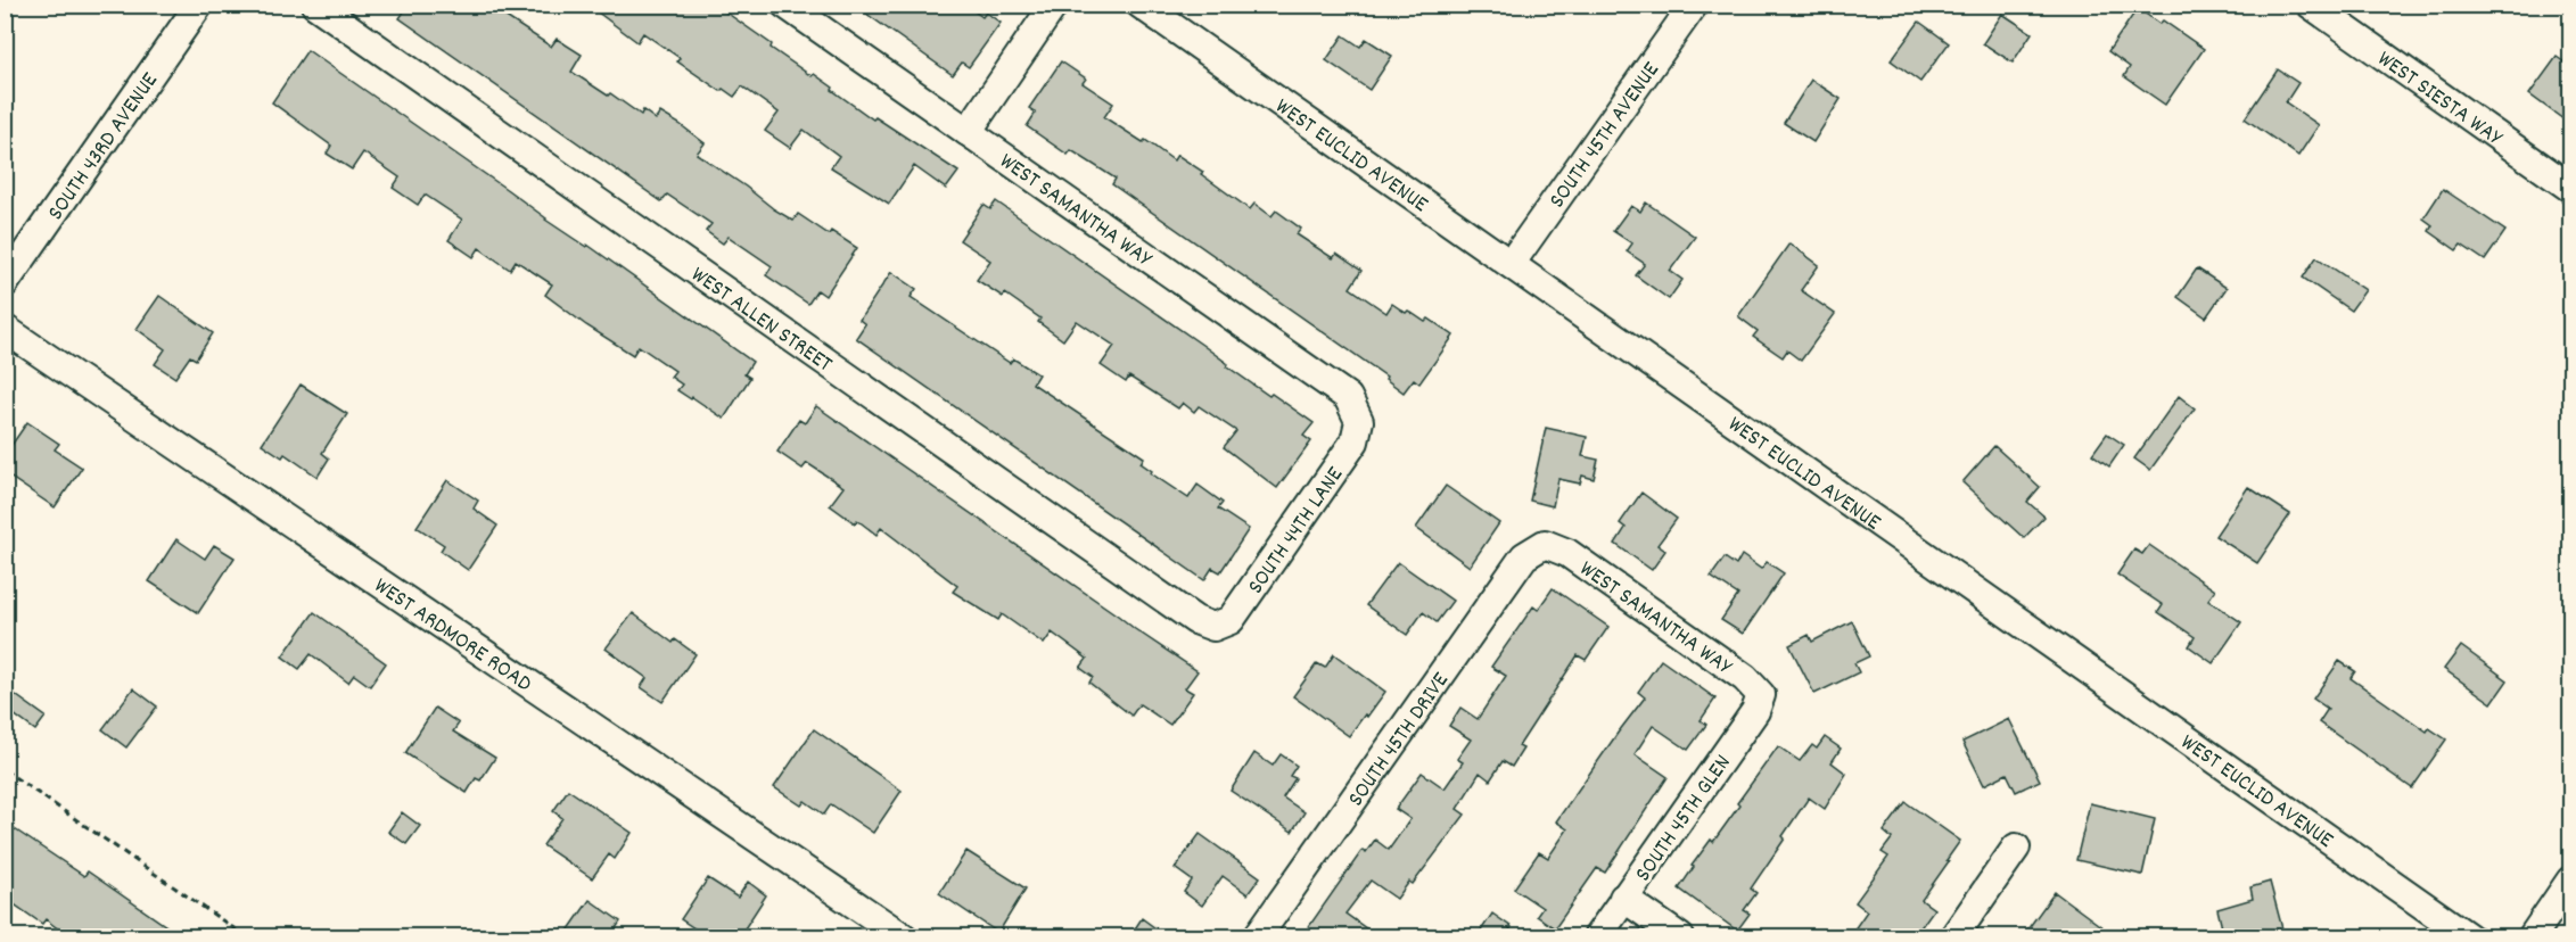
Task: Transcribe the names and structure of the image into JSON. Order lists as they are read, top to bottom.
{
  "streets": {
    "street": [
      "WEST SIESTA WAY",
      "SOUTH 45TH AVENUE",
      "SOUTH 43RD AVENUE",
      "WEST EUCLID AVENUE",
      "WEST SAMANTHA WAY",
      "WEST ALLEN STREET",
      "SOUTH 44TH LANE",
      "WEST ARDMORE ROAD",
      "SOUTH 45TH DRIVE",
      "SOUTH 45TH GLEN"
    ]
  },
  "crossings": [
    ["SOUTH 45TH AVENUE", "WEST EUCLID AVENUE"],
    ["WEST SAMANTHA WAY", "SOUTH 44TH LANE"],
    ["WEST SAMANTHA WAY", "SOUTH 45TH DRIVE"],
    ["WEST SAMANTHA WAY", "SOUTH 45TH GLEN"],
    ["WEST ALLEN STREET", "SOUTH 44TH LANE"]
  ]
}
